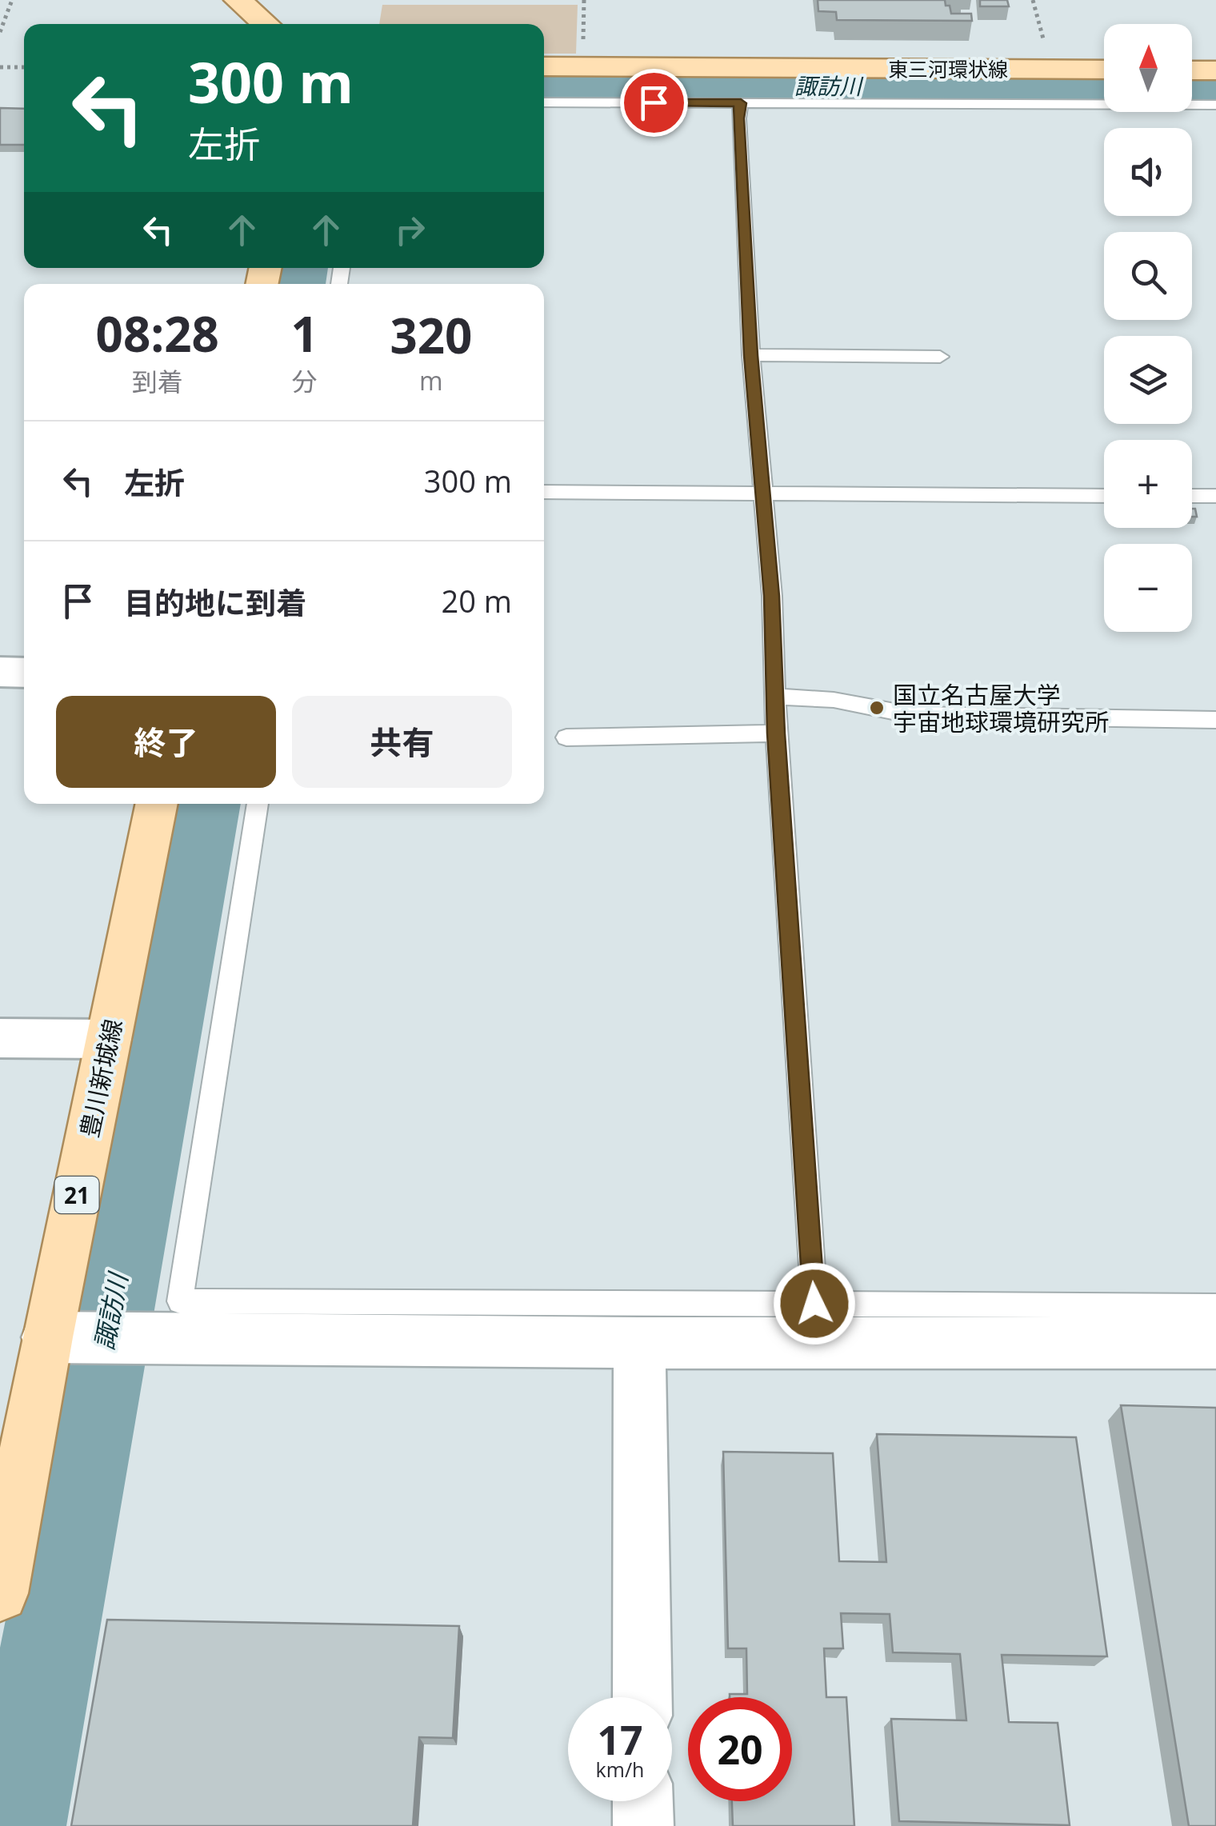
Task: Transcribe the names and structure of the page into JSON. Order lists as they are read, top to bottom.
{
  "streets": {
    "main road": ["東三河環状線", "豊川新城線", "21"]
  },
  "water": ["諏訪川"],
  "places": ["国立名古屋大学 宇宙地球環境研究所"],
  "north": "top",
  "page": {
    "map_buttons": ["+", "−"],
    "turn": ["300 m", "左折"],
    "eta": [
      "08:28",
      "到着",
      "1",
      "分",
      "320",
      "m"
    ],
    "list": [
      {
        "name": "左折",
        "value": "300 m"
      },
      {
        "name": "目的地に到着",
        "value": "20 m"
      }
    ],
    "buttons": ["終了", "共有"],
    "speed": "17 km/h",
    "limit": "20"
  }
}
